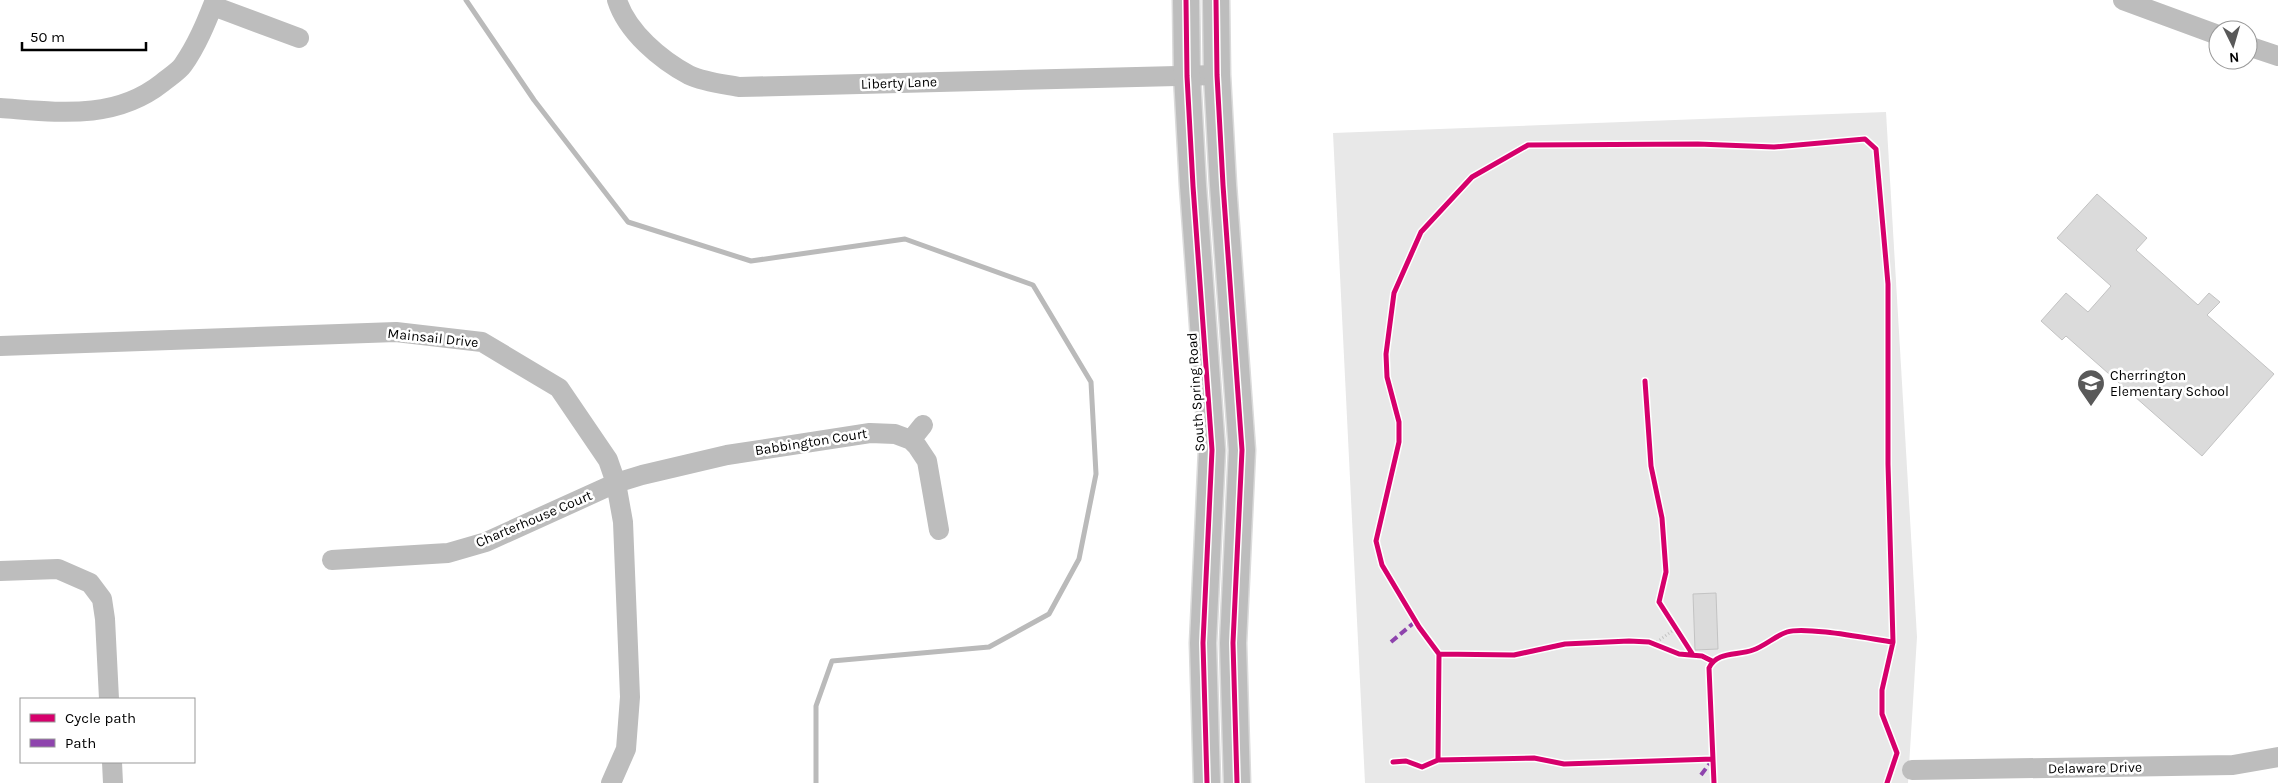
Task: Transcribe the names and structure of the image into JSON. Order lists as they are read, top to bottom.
{
  "streets": {
    "main road": ["South Spring Road"],
    "street": [
      "Liberty Lane",
      "Mainsail Drive",
      "Babbington Court",
      "Charterhouse Court",
      "Delaware Drive"
    ]
  },
  "crossings": [
    ["Liberty Lane", "South Spring Road"],
    ["Mainsail Drive", "Babbington Court"],
    ["Mainsail Drive", "Charterhouse Court"],
    ["Babbington Court", "Charterhouse Court"]
  ],
  "places": {
    "school or university": ["Cherrington Elementary School"]
  },
  "legend": ["Cycle path", "Path"],
  "scale_bar": "50 m",
  "north": "bottom"
}
